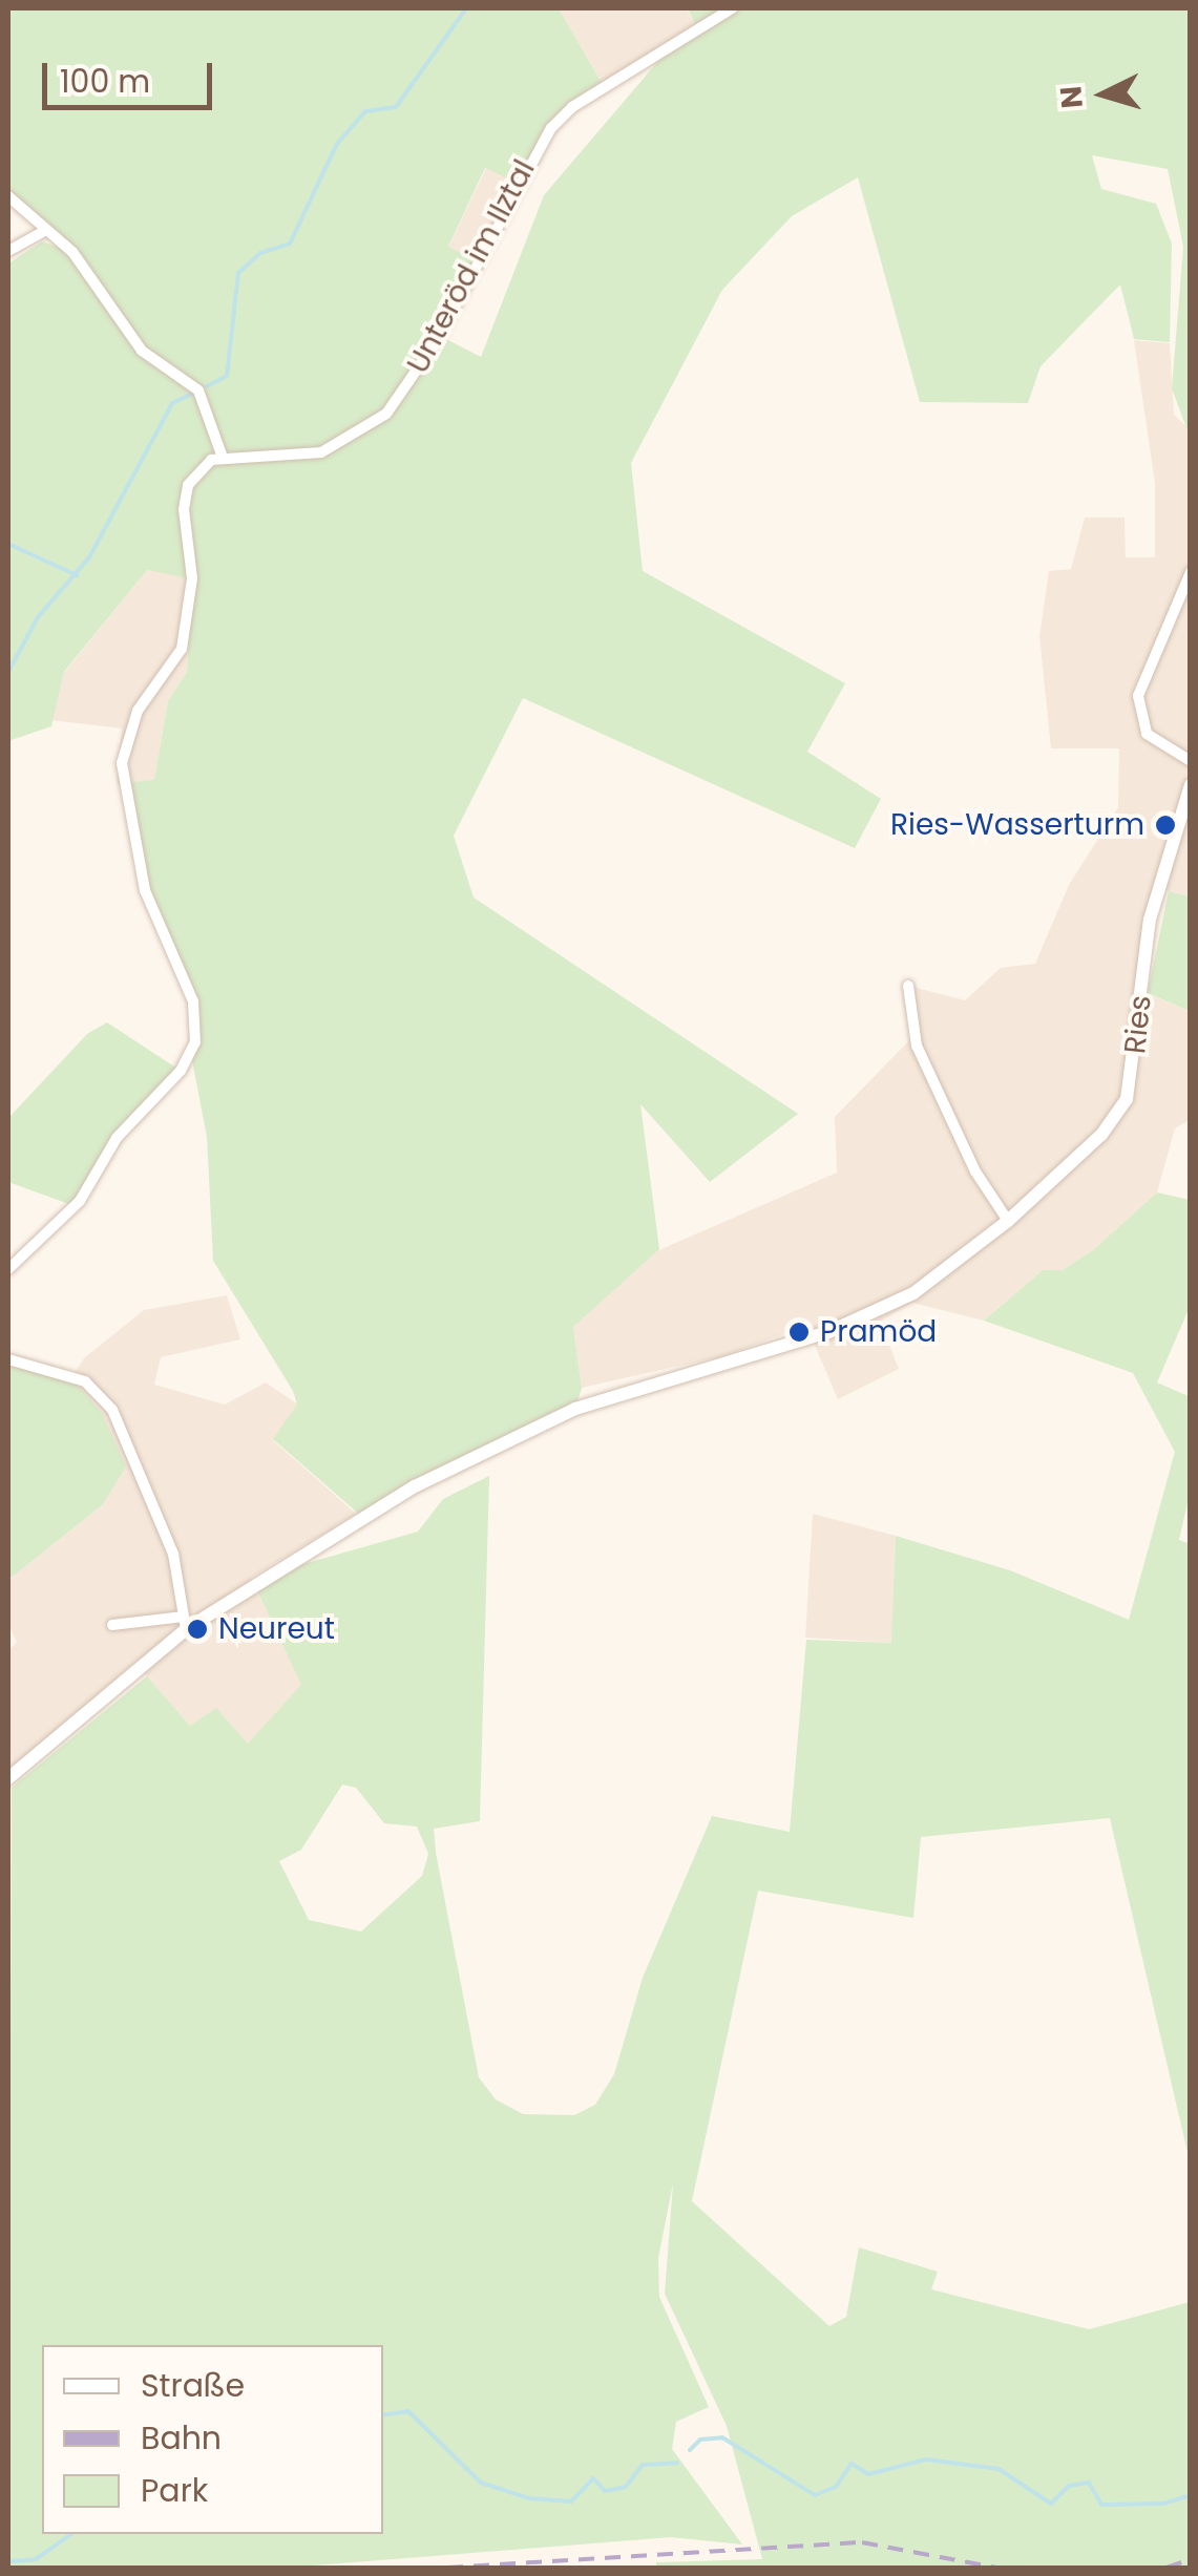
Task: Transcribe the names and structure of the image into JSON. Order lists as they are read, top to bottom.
{
  "streets": {
    "street": ["Unteröd im Ilztal", "Ries"]
  },
  "places": ["Ries-Wasserturm", "Pramöd", "Neureut"],
  "legend": ["Straße", "Bahn", "Park"],
  "scale_bar": "100 m",
  "north": "left"
}
